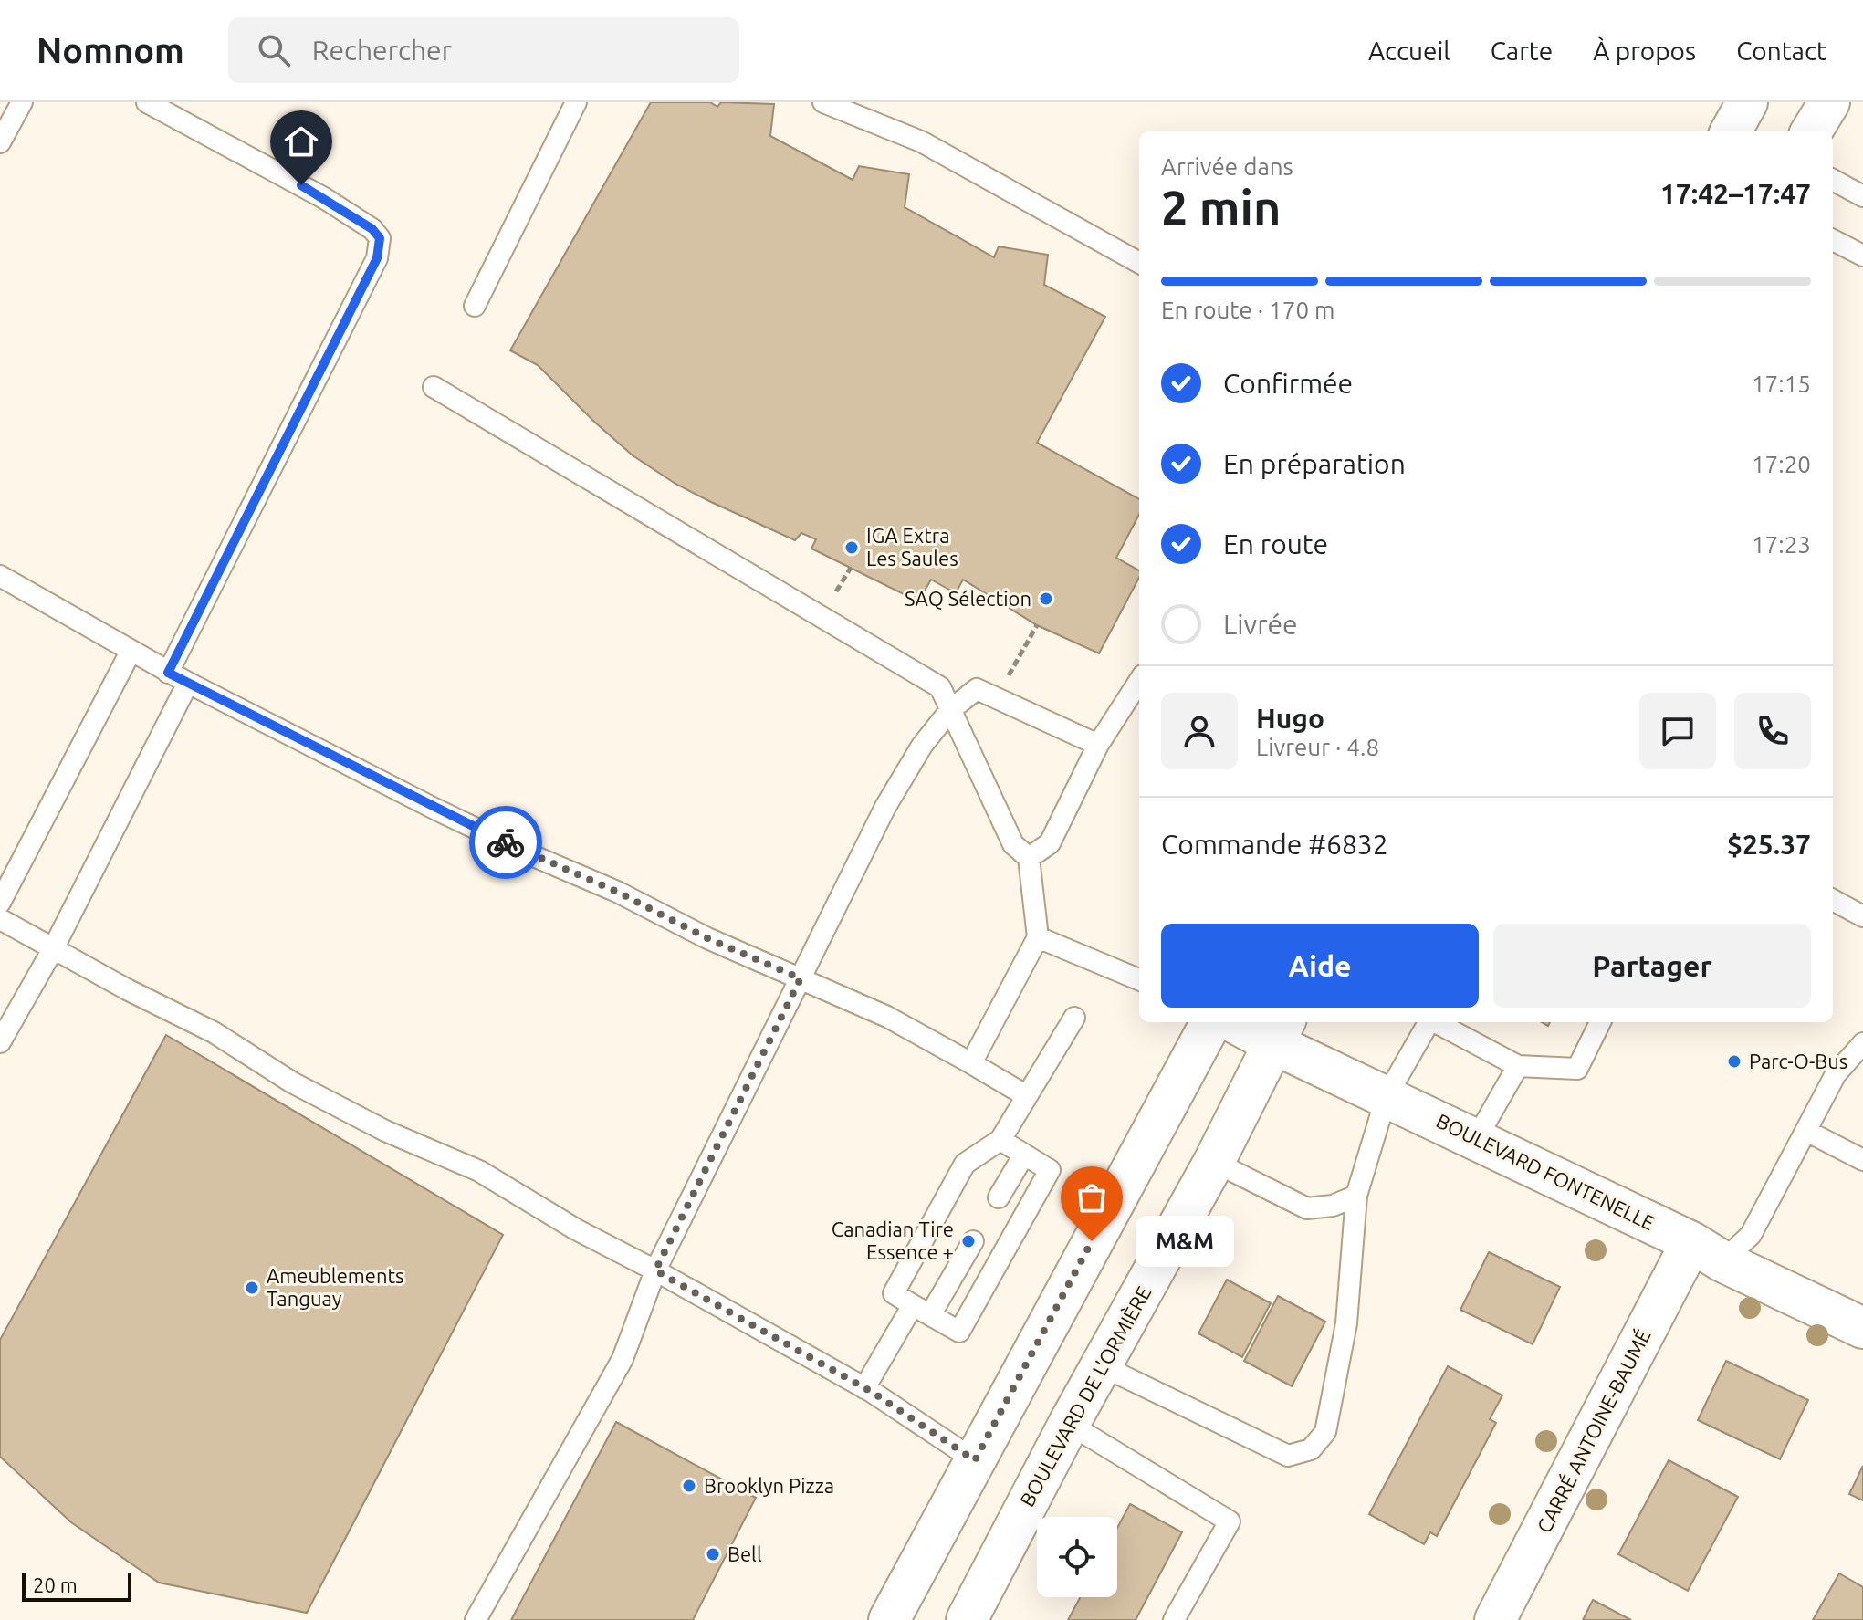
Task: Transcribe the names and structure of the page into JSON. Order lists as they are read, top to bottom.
{
  "streets": {
    "main road": ["BOULEVARD FONTENELLE", "BOULEVARD DE L'ORMIÈRE", "CARRÉ ANTOINE-BAUMÉ"]
  },
  "crossings": [
    ["BOULEVARD FONTENELLE", "BOULEVARD DE L'ORMIÈRE"],
    ["BOULEVARD FONTENELLE", "CARRÉ ANTOINE-BAUMÉ"]
  ],
  "places": [
    "IGA Extra Les Saules",
    "SAQ Sélection",
    "Parc-O-Bus",
    "Canadian Tire Essence +",
    "M&M",
    "Ameublements Tanguay",
    "Brooklyn Pizza",
    "Bell"
  ],
  "scale_bar": "20 m",
  "page": {
    "header": "Nomnom",
    "search": "Rechercher",
    "nav": [
      "Accueil",
      "Carte",
      "À propos",
      "Contact"
    ],
    "heading": ["2 min", "Arrivée dans", "17:42–17:47"],
    "panel": [
      "Hugo",
      "Livreur · 4.8",
      "Commande #6832",
      "$25.37"
    ],
    "bar": "En route · 170 m",
    "list": [
      ["Confirmée", "17:15"],
      ["En préparation", "17:20"],
      ["En route", "17:23"],
      "Livrée"
    ],
    "buttons": ["Aide", "Partager"],
    "bubble": "M&M",
    "scale": "20 m"
  }
}
